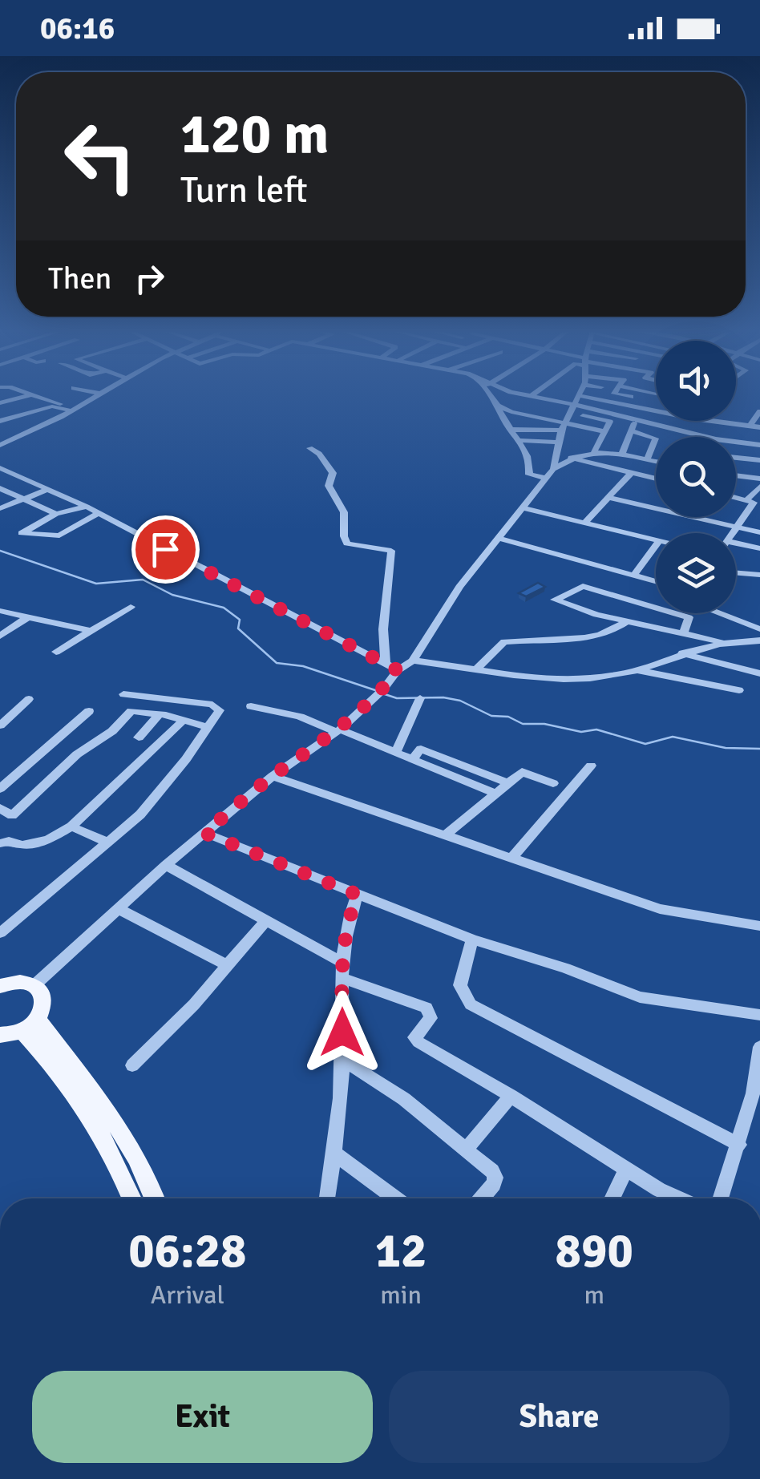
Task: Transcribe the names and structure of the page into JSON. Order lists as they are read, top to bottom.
{
  "page": {
    "status": "06:16",
    "turn": ["120 m", "Turn left"],
    "then": "Then",
    "eta": [
      "06:28",
      "Arrival",
      "12",
      "min",
      "890",
      "m"
    ],
    "buttons": ["Exit", "Share"]
  }
}
